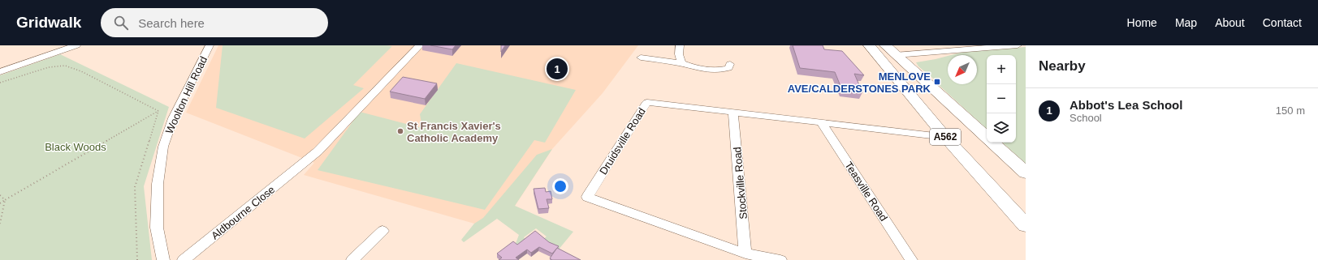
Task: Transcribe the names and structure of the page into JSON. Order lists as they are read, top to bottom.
{
  "streets": {
    "highway": ["A562"],
    "street": [
      "Woolton Hill Road",
      "Druidsville Road",
      "Stockville Road",
      "Teasville Road",
      "Aldbourne Close"
    ]
  },
  "crossings": [
    ["A562", "Druidsville Road"],
    ["Druidsville Road", "Stockville Road"],
    ["Druidsville Road", "Teasville Road"]
  ],
  "parks": ["Black Woods"],
  "places": {
    "transit": ["MENLOVE AVE/CALDERSTONES PARK"],
    "other": ["St Francis Xavier's Catholic Academy"]
  },
  "north": "bottom left",
  "page": {
    "header": "Gridwalk",
    "search": "Search here",
    "nav": [
      "Home",
      "Map",
      "About",
      "Contact"
    ],
    "heading": "Nearby",
    "map_buttons": ["+", "−"],
    "pins": "1",
    "list": [
      {
        "mark": "1",
        "name": "Abbot's Lea School",
        "note": "School",
        "value": "150 m"
      }
    ]
  }
}
